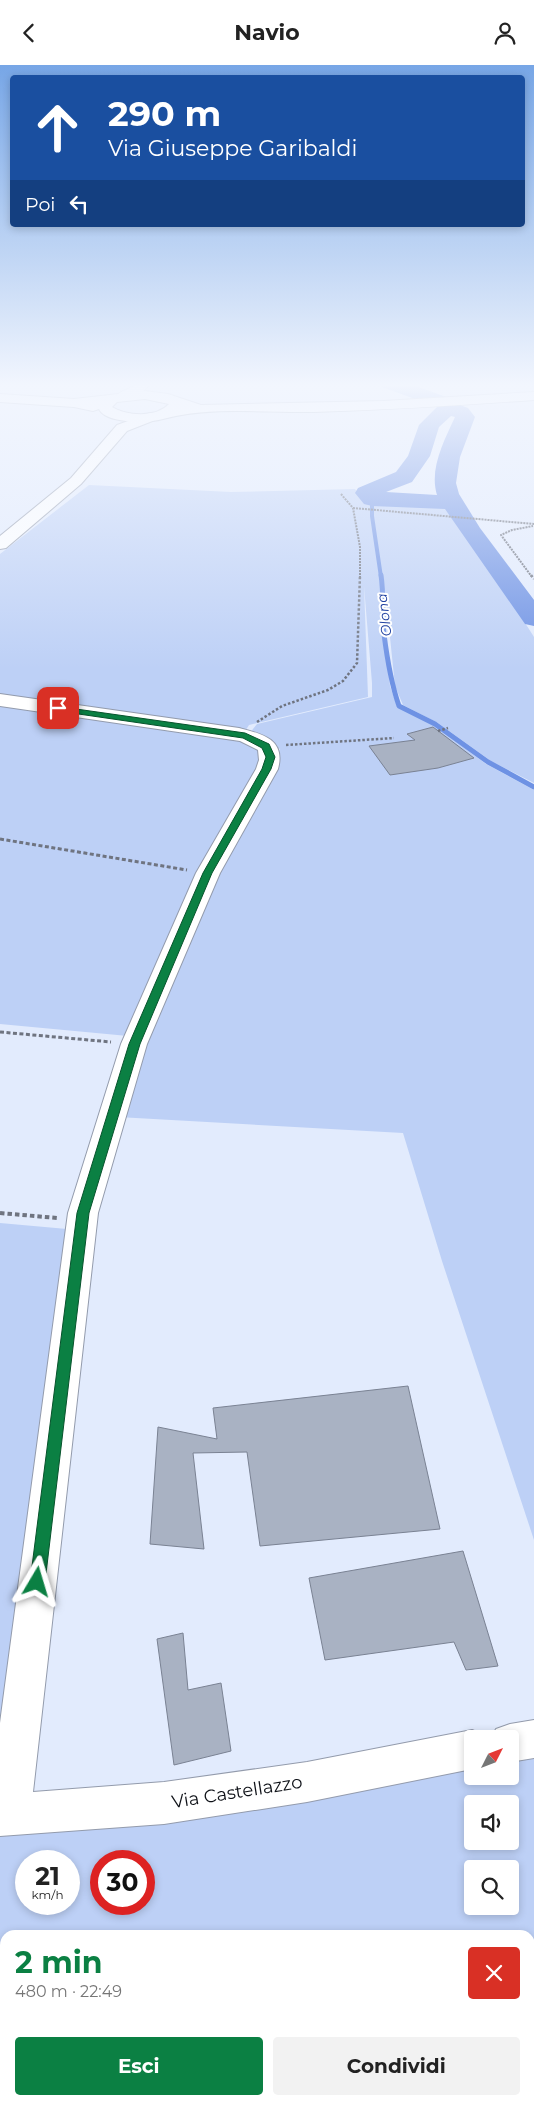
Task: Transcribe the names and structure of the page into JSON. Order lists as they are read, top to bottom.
{
  "streets": {
    "street": ["Via Castellazzo"]
  },
  "water": ["Olona"],
  "north": "top right",
  "page": {
    "header": "Navio",
    "turn": ["290 m", "Via Giuseppe Garibaldi"],
    "then": "Poi",
    "speed": "21 km/h",
    "limit": "30",
    "heading": ["2 min", "480 m · 22:49"],
    "buttons": ["Esci", "Condividi"]
  }
}
